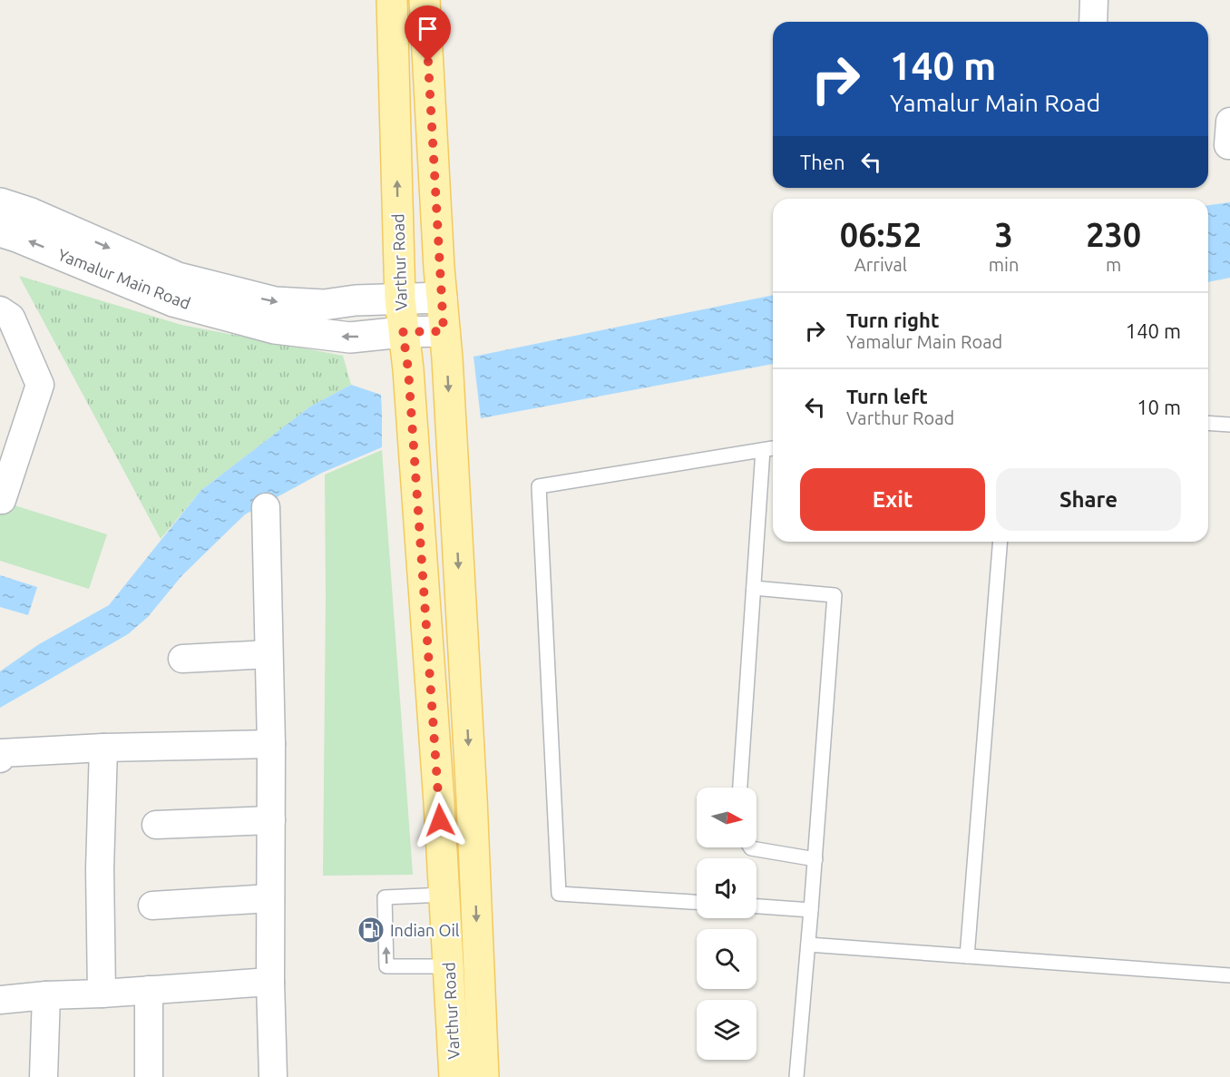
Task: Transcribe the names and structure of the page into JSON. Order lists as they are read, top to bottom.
{
  "streets": {
    "main road": ["Varthur Road"],
    "street": ["Yamalur Main Road"]
  },
  "crossings": [
    ["Varthur Road", "Yamalur Main Road"]
  ],
  "places": {
    "fuel station": ["Indian Oil"]
  },
  "north": "right",
  "page": {
    "turn": ["140 m", "Yamalur Main Road"],
    "then": "Then",
    "eta": [
      "06:52",
      "Arrival",
      "3",
      "min",
      "230",
      "m"
    ],
    "list": [
      {
        "name": "Turn right",
        "note": "Yamalur Main Road",
        "value": "140 m"
      },
      {
        "name": "Turn left",
        "note": "Varthur Road",
        "value": "10 m"
      }
    ],
    "buttons": ["Exit", "Share"]
  }
}
